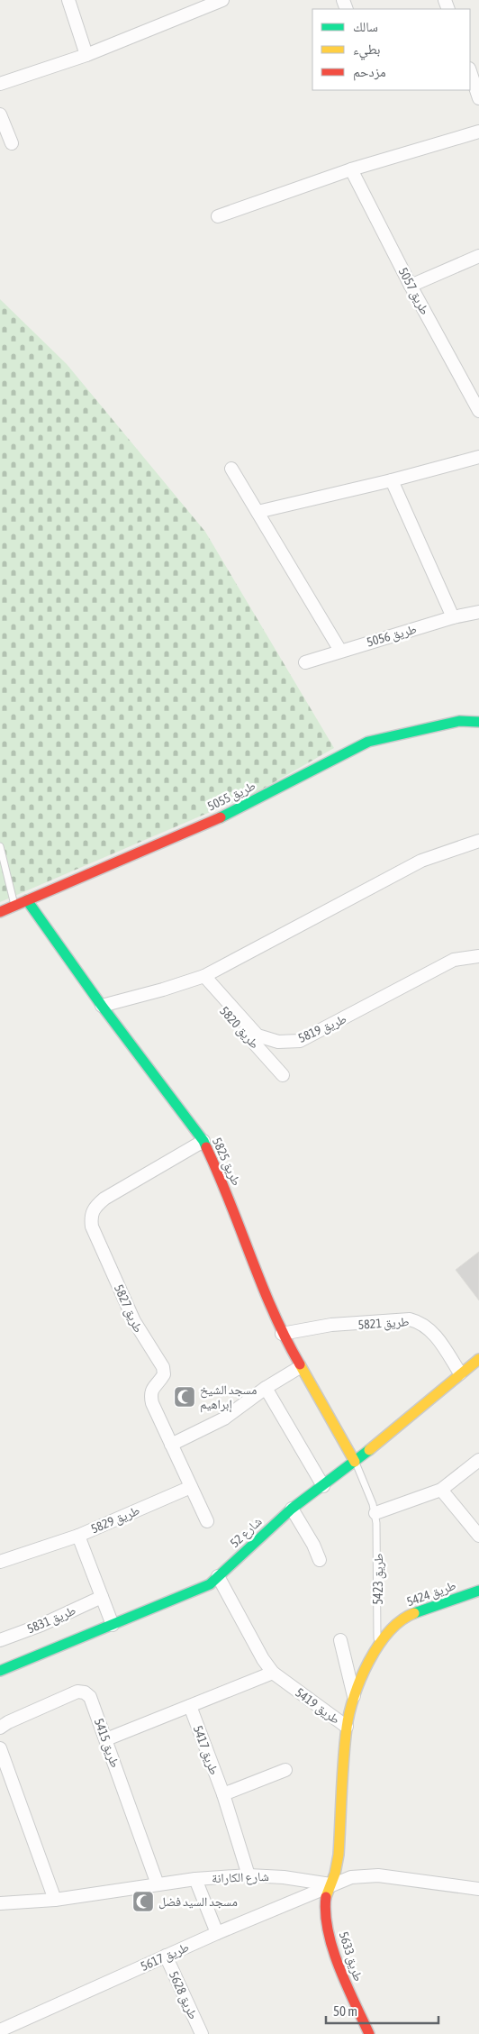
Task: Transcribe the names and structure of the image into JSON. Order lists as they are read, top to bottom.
{
  "streets": {
    "street": [
      "طريق 5057",
      "طريق 5056",
      "طريق 5055",
      "طريق 5820",
      "طريق 5819",
      "طريق 5825",
      "طريق 5827",
      "طريق 5821",
      "طريق 5829",
      "شارع 52",
      "طريق 5423",
      "طريق 5424",
      "طريق 5831",
      "طريق 5419",
      "طريق 5415",
      "طريق 5417",
      "شارع الكارانة",
      "طريق 5617",
      "طريق 5633",
      "طريق 5628"
    ]
  },
  "crossings": [
    ["طريق 5055", "طريق 5825"],
    ["طريق 5820", "طريق 5819"],
    ["طريق 5825", "طريق 5827"],
    ["طريق 5825", "طريق 5821"],
    ["طريق 5825", "شارع 52"],
    ["طريق 5825", "طريق 5423"],
    ["طريق 5827", "طريق 5829"],
    ["طريق 5821", "شارع 52"],
    ["طريق 5829", "شارع 52"],
    ["طريق 5829", "طريق 5831"],
    ["شارع 52", "طريق 5423"],
    ["شارع 52", "طريق 5419"],
    ["طريق 5423", "طريق 5424"],
    ["طريق 5423", "طريق 5419"],
    ["طريق 5419", "شارع الكارانة"],
    ["طريق 5419", "طريق 5617"],
    ["طريق 5419", "طريق 5633"],
    ["طريق 5415", "شارع الكارانة"],
    ["طريق 5417", "شارع الكارانة"],
    ["شارع الكارانة", "طريق 5617"],
    ["شارع الكارانة", "طريق 5633"],
    ["طريق 5617", "طريق 5633"],
    ["طريق 5617", "طريق 5628"]
  ],
  "places": {
    "mosque": ["مسجد الشيخ إبراهيم", "مسجد السيد فضل"]
  },
  "legend": ["سالك", "بطيء", "مزدحم"],
  "scale_bar": "50 m"
}
